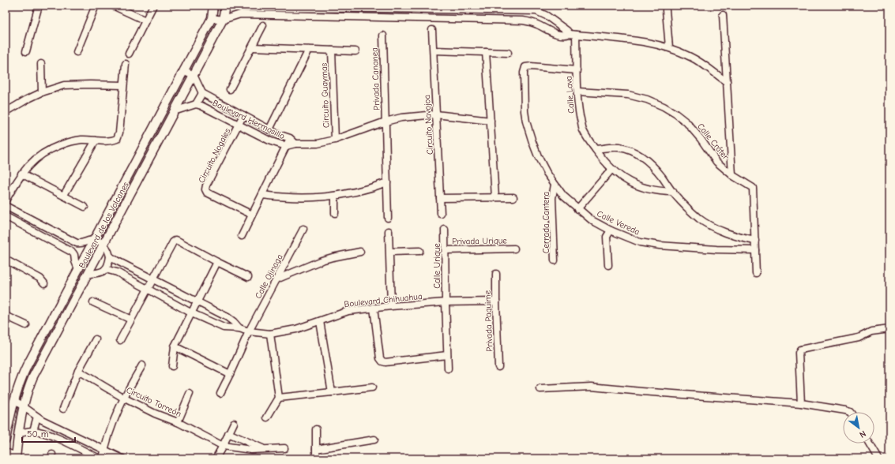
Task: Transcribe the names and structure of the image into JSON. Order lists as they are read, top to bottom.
{
  "streets": {
    "street": [
      "Privada Cananea",
      "Calle Lava",
      "Circuito Guaymas",
      "Boulevard Hermosillo",
      "Circuito Navojoa",
      "Calle Cráter",
      "Circuito Nogales",
      "Cerrada Cantera",
      "Calle Vereda",
      "Boulevard de los Volcanes",
      "Privada Urique",
      "Calle Urique",
      "Calle Ojinaga",
      "Boulevard Chihuahua",
      "Privada Paquime",
      "Circuito Torreón"
    ]
  },
  "crossings": [
    ["Privada Cananea", "Boulevard Hermosillo"],
    ["Calle Lava", "Calle Cráter"],
    ["Calle Lava", "Calle Vereda"],
    ["Circuito Guaymas", "Boulevard Hermosillo"],
    ["Boulevard Hermosillo", "Circuito Navojoa"],
    ["Boulevard Hermosillo", "Circuito Nogales"],
    ["Calle Cráter", "Calle Vereda"],
    ["Cerrada Cantera", "Calle Vereda"],
    ["Privada Urique", "Calle Urique"],
    ["Calle Urique", "Boulevard Chihuahua"],
    ["Calle Ojinaga", "Boulevard Chihuahua"],
    ["Boulevard Chihuahua", "Privada Paquime"]
  ],
  "scale_bar": "50 m",
  "north": "bottom right"
}
